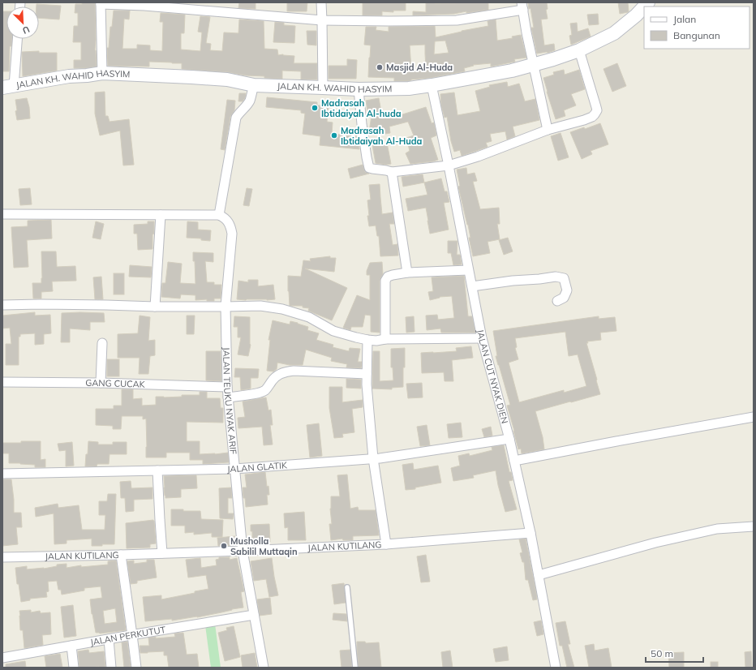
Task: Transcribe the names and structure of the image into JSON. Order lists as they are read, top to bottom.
{
  "streets": {
    "street": [
      "JALAN KH. WAHID HASYIM",
      "JALAN CUT NYAK DIEN",
      "GANG CUCAK",
      "JALAN TEUKU NYAK ARIF",
      "JALAN GLATIK",
      "JALAN KUTILANG",
      "JALAN PERKUTUT"
    ]
  },
  "crossings": [
    ["JALAN KH. WAHID HASYIM", "JALAN CUT NYAK DIEN"],
    ["JALAN CUT NYAK DIEN", "JALAN GLATIK"],
    ["JALAN CUT NYAK DIEN", "JALAN KUTILANG"],
    ["GANG CUCAK", "JALAN TEUKU NYAK ARIF"],
    ["JALAN TEUKU NYAK ARIF", "JALAN GLATIK"],
    ["JALAN TEUKU NYAK ARIF", "JALAN KUTILANG"],
    ["JALAN TEUKU NYAK ARIF", "JALAN PERKUTUT"]
  ],
  "places": [
    "Masjid Al-Huda",
    "Madrasah Ibtidaiyah Al-huda",
    "Madrasah Ibtidaiyah Al-Huda",
    "Musholla Sabilil Muttaqin"
  ],
  "legend": ["Jalan", "Bangunan"],
  "scale_bar": "50 m",
  "north": "bottom right"
}
